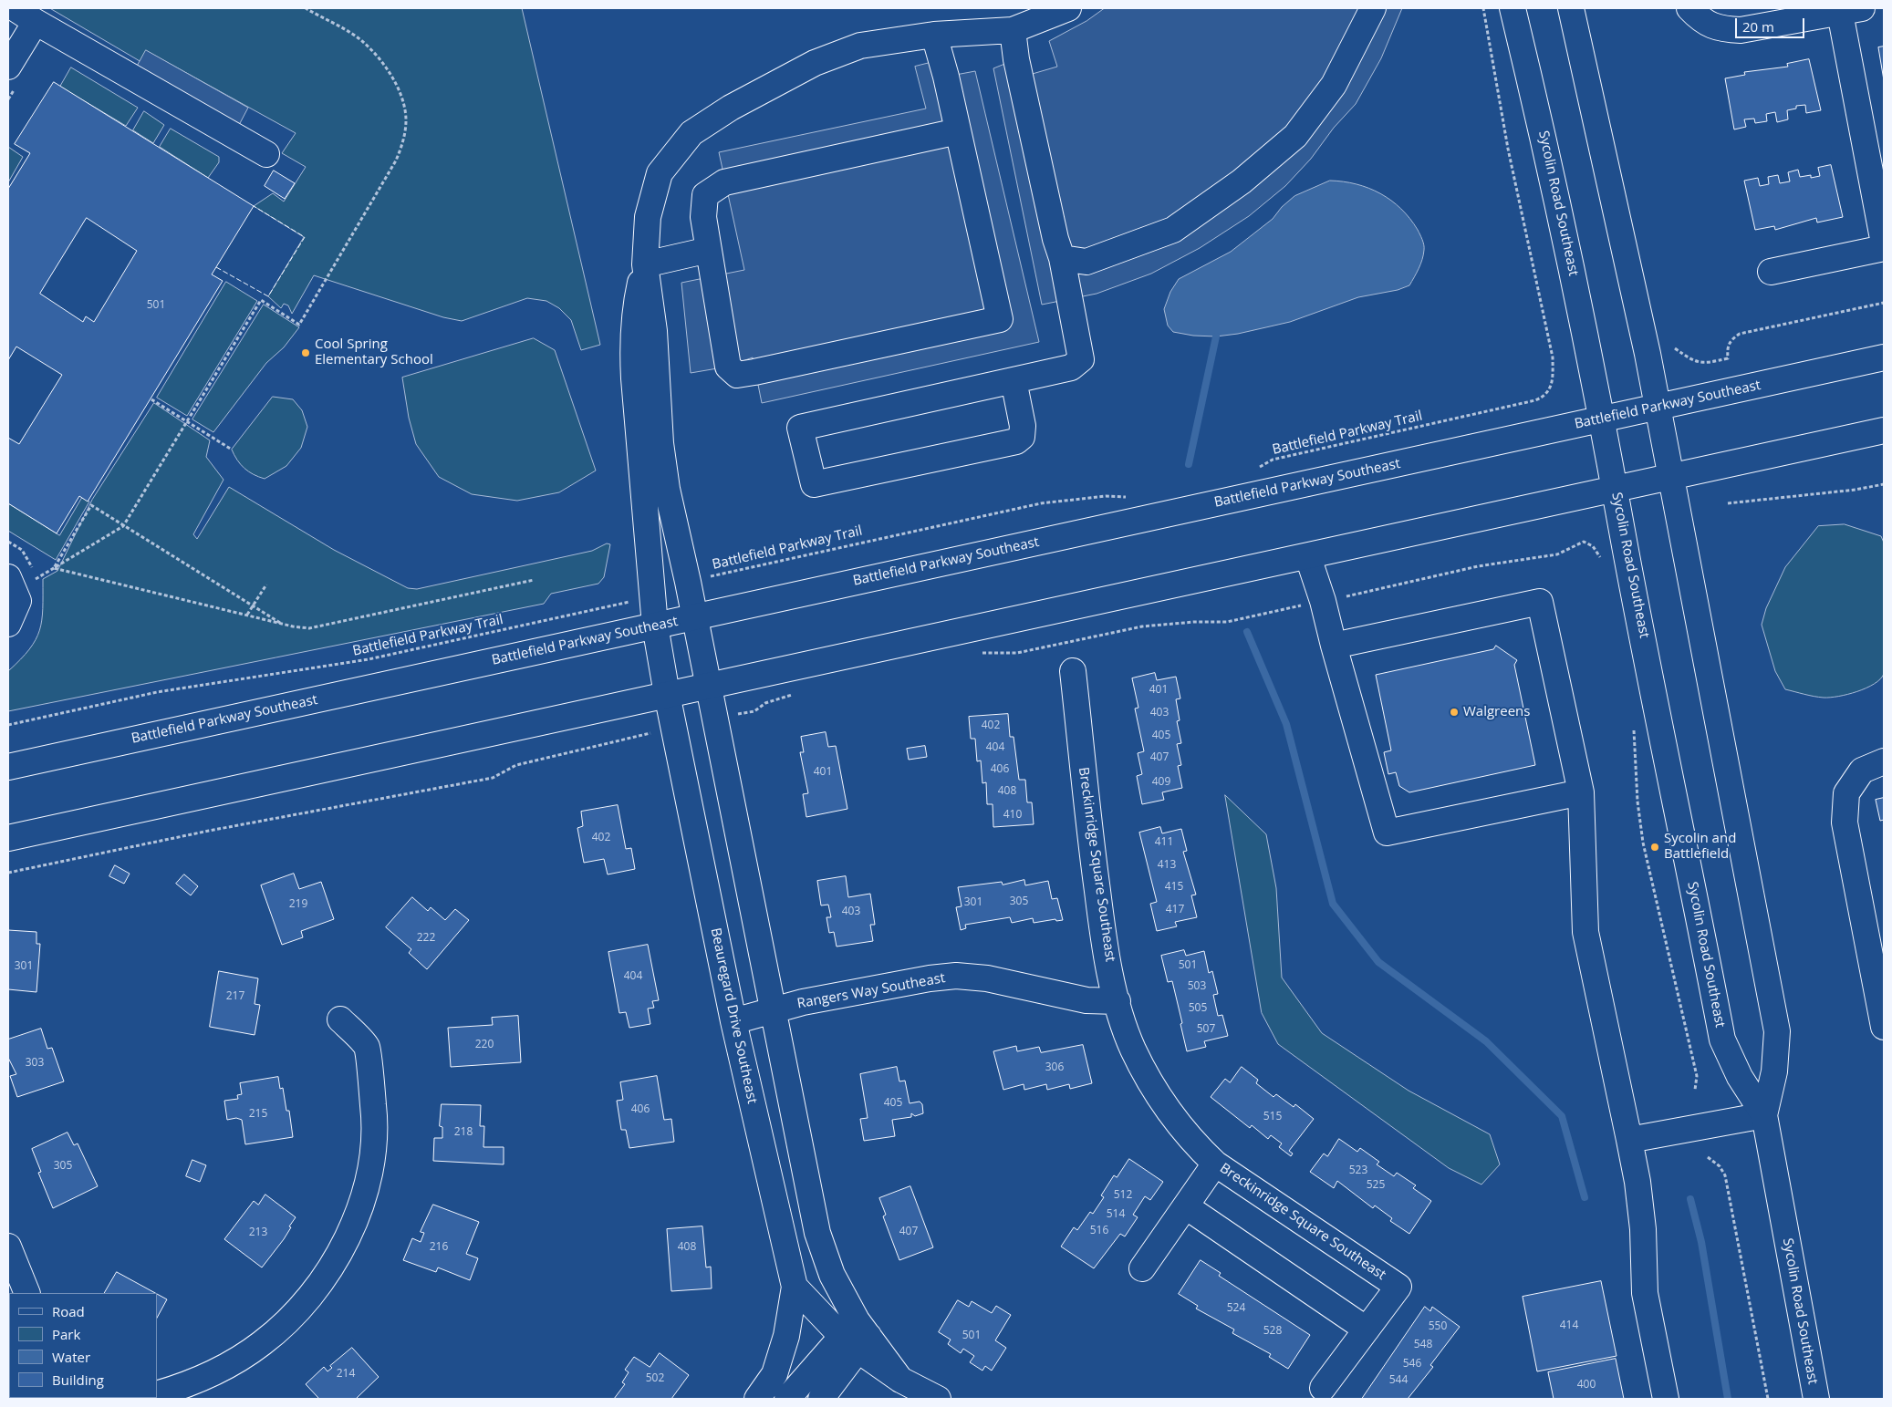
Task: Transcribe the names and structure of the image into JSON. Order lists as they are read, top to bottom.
{
  "streets": {
    "main road": [
      "Sycolin Road Southeast",
      "Battlefield Parkway Southeast",
      "Breckinridge Square Southeast",
      "Rangers Way Southeast",
      "Beauregard Drive Southeast"
    ],
    "path": ["Battlefield Parkway Trail"]
  },
  "crossings": [
    ["Sycolin Road Southeast", "Battlefield Parkway Southeast"],
    ["Battlefield Parkway Southeast", "Beauregard Drive Southeast"],
    ["Battlefield Parkway Trail", "Beauregard Drive Southeast"],
    ["Breckinridge Square Southeast", "Rangers Way Southeast"],
    ["Rangers Way Southeast", "Beauregard Drive Southeast"]
  ],
  "places": ["Cool Spring Elementary School", "Walgreens", "Sycolin and Battlefield"],
  "house_numbers": [
    "501",
    "401",
    "403",
    "402",
    "405",
    "404",
    "407",
    "406",
    "401",
    "409",
    "408",
    "410",
    "402",
    "411",
    "413",
    "415",
    "305",
    "301",
    "219",
    "417",
    "403",
    "222",
    "501",
    "301",
    "404",
    "503",
    "217",
    "505",
    "507",
    "220",
    "303",
    "306",
    "405",
    "406",
    "215",
    "515",
    "218",
    "305",
    "523",
    "525",
    "512",
    "514",
    "516",
    "407",
    "213",
    "216",
    "408",
    "524",
    "414",
    "550",
    "528",
    "501",
    "548",
    "546",
    "214",
    "502",
    "544",
    "400"
  ],
  "legend": [
    "Road",
    "Park",
    "Water",
    "Building"
  ],
  "scale_bar": "20 m"
}
